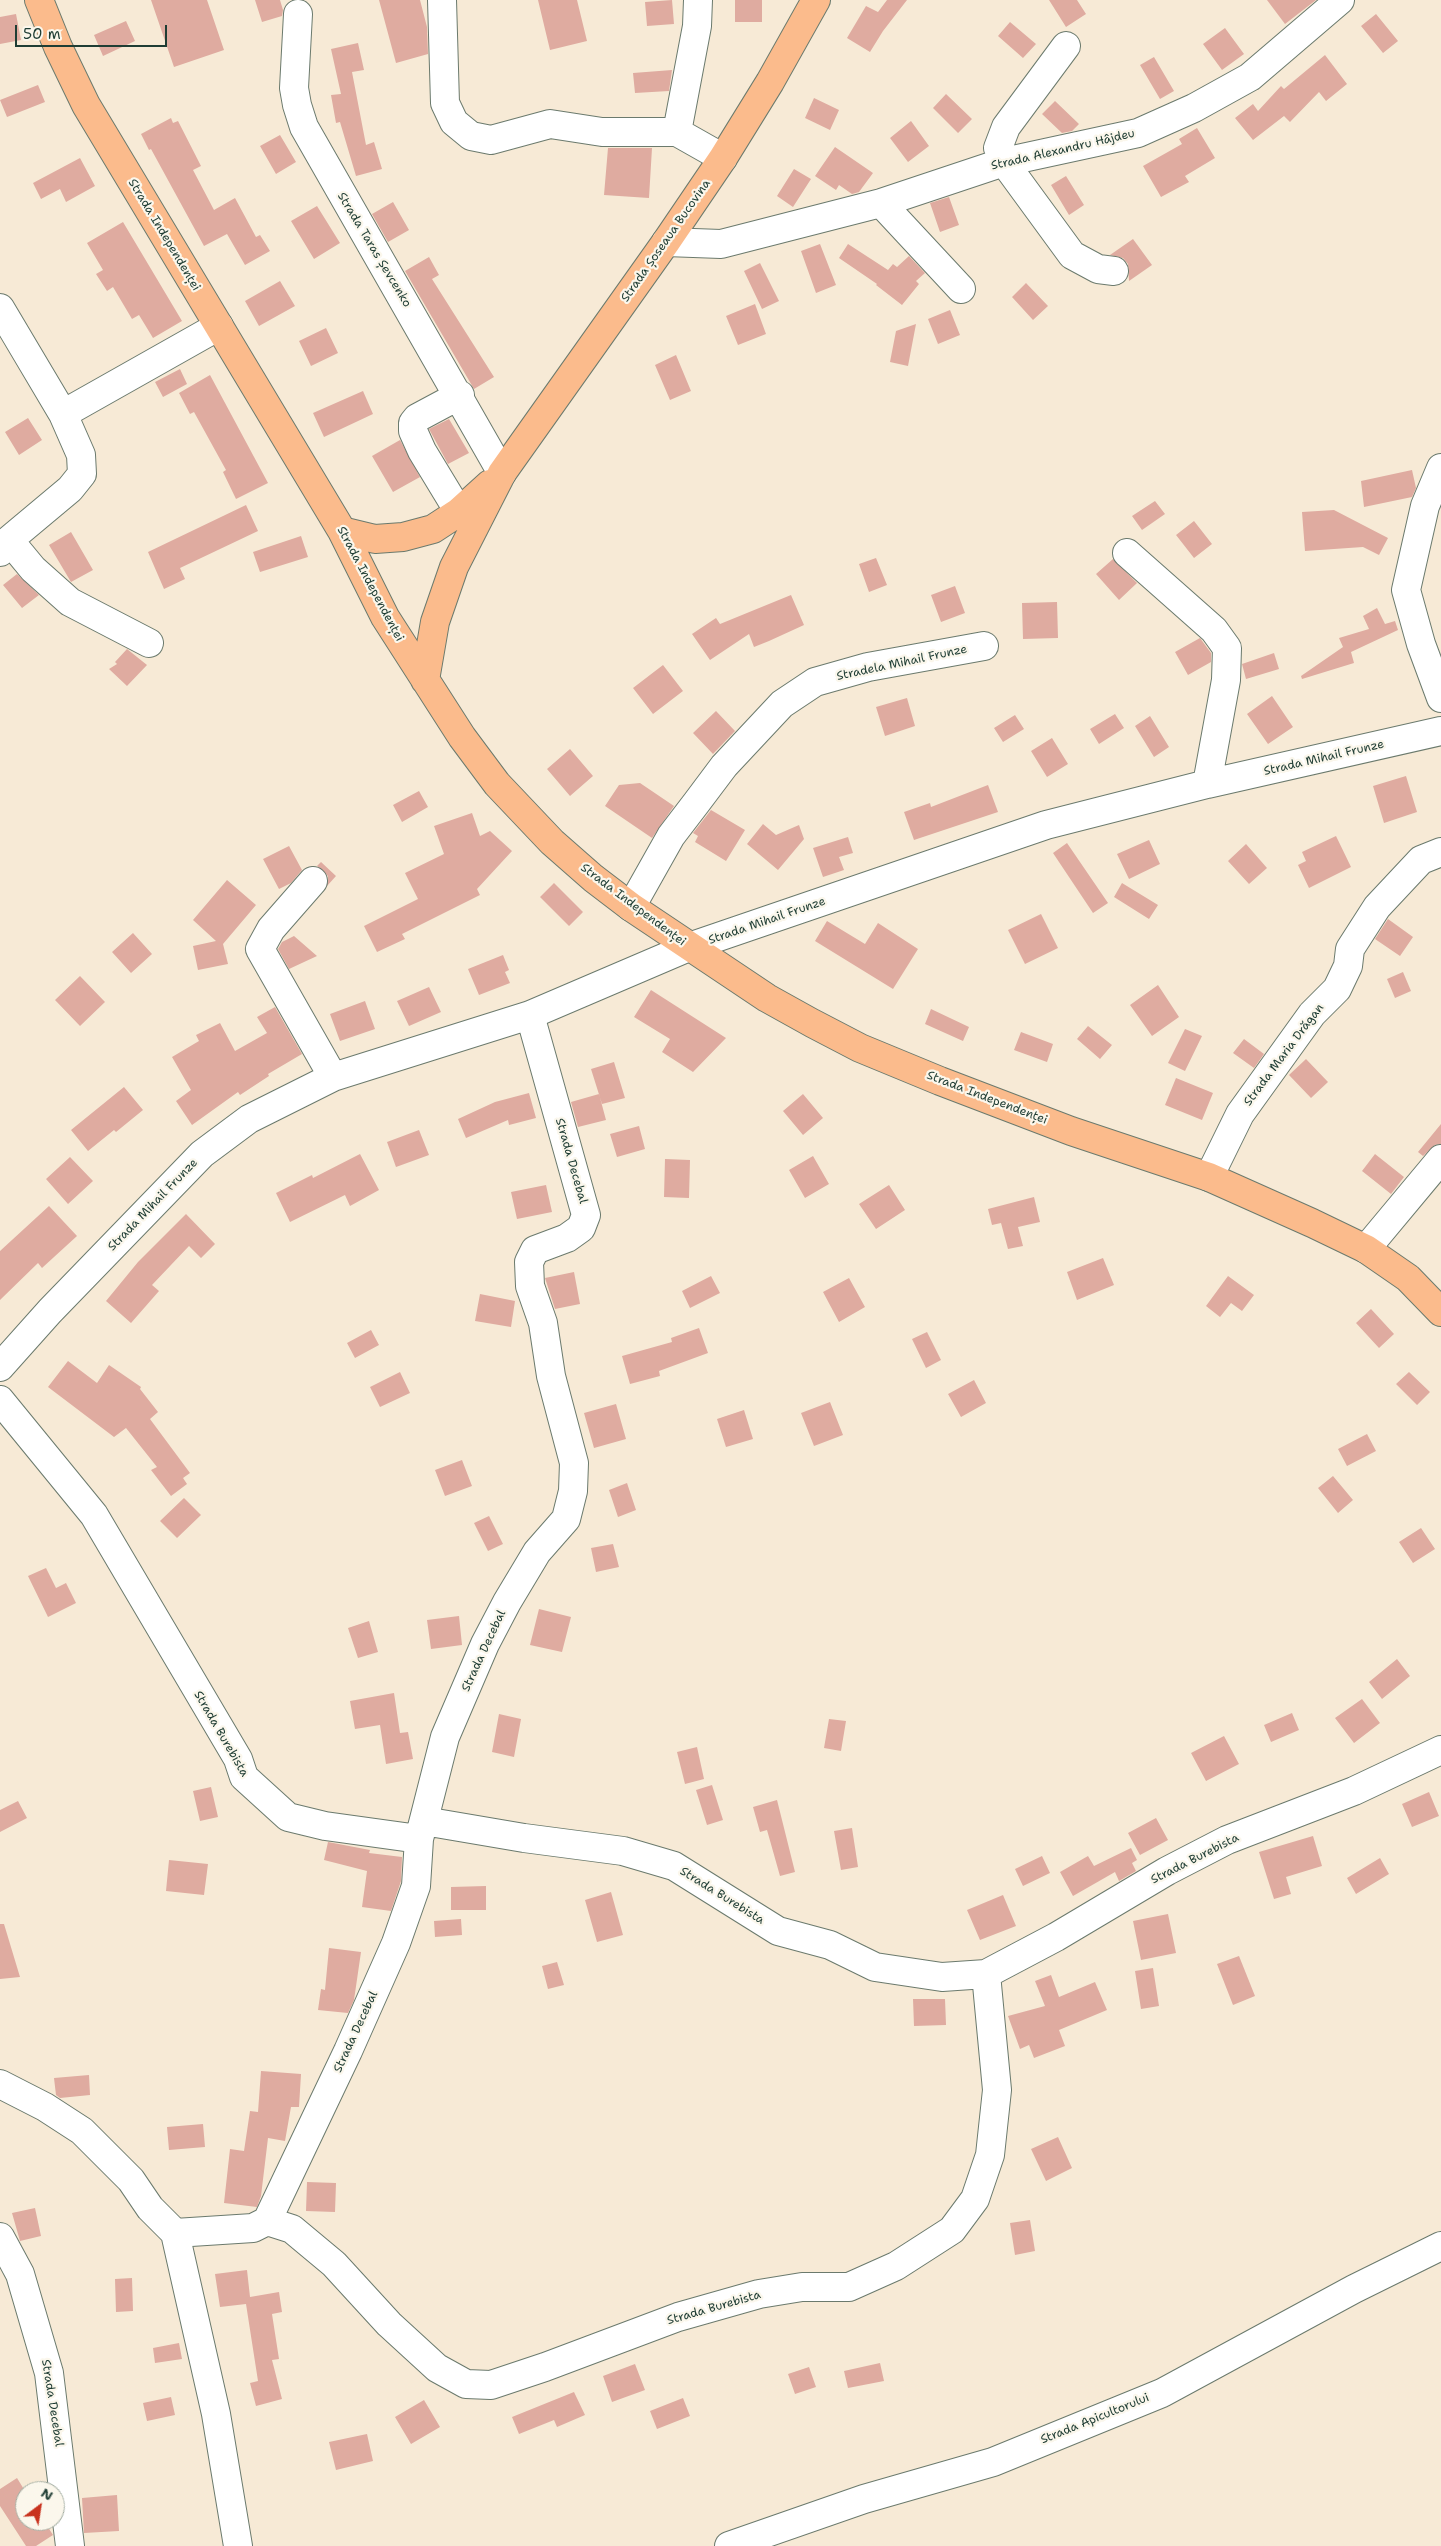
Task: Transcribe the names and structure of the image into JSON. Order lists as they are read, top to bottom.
{
  "streets": {
    "main road": ["Strada Independenței", "Strada Șoseaua Bucovina"],
    "street": [
      "Strada Alexandru Hâjdeu",
      "Strada Taras Șevcenko",
      "Stradela Mihail Frunze",
      "Strada Mihail Frunze",
      "Strada Maria Drăgan",
      "Strada Decebal",
      "Strada Burebista",
      "Strada Apicultorului"
    ]
  },
  "crossings": [
    ["Strada Alexandru Hâjdeu", "Strada Șoseaua Bucovina"],
    ["Strada Independenței", "Strada Șoseaua Bucovina"],
    ["Strada Independenței", "Stradela Mihail Frunze"],
    ["Strada Independenței", "Strada Mihail Frunze"],
    ["Strada Independenței", "Strada Maria Drăgan"],
    ["Strada Șoseaua Bucovina", "Strada Taras Șevcenko"],
    ["Strada Mihail Frunze", "Strada Decebal"],
    ["Strada Decebal", "Strada Burebista"]
  ],
  "scale_bar": "50 m",
  "north": "top right"
}
